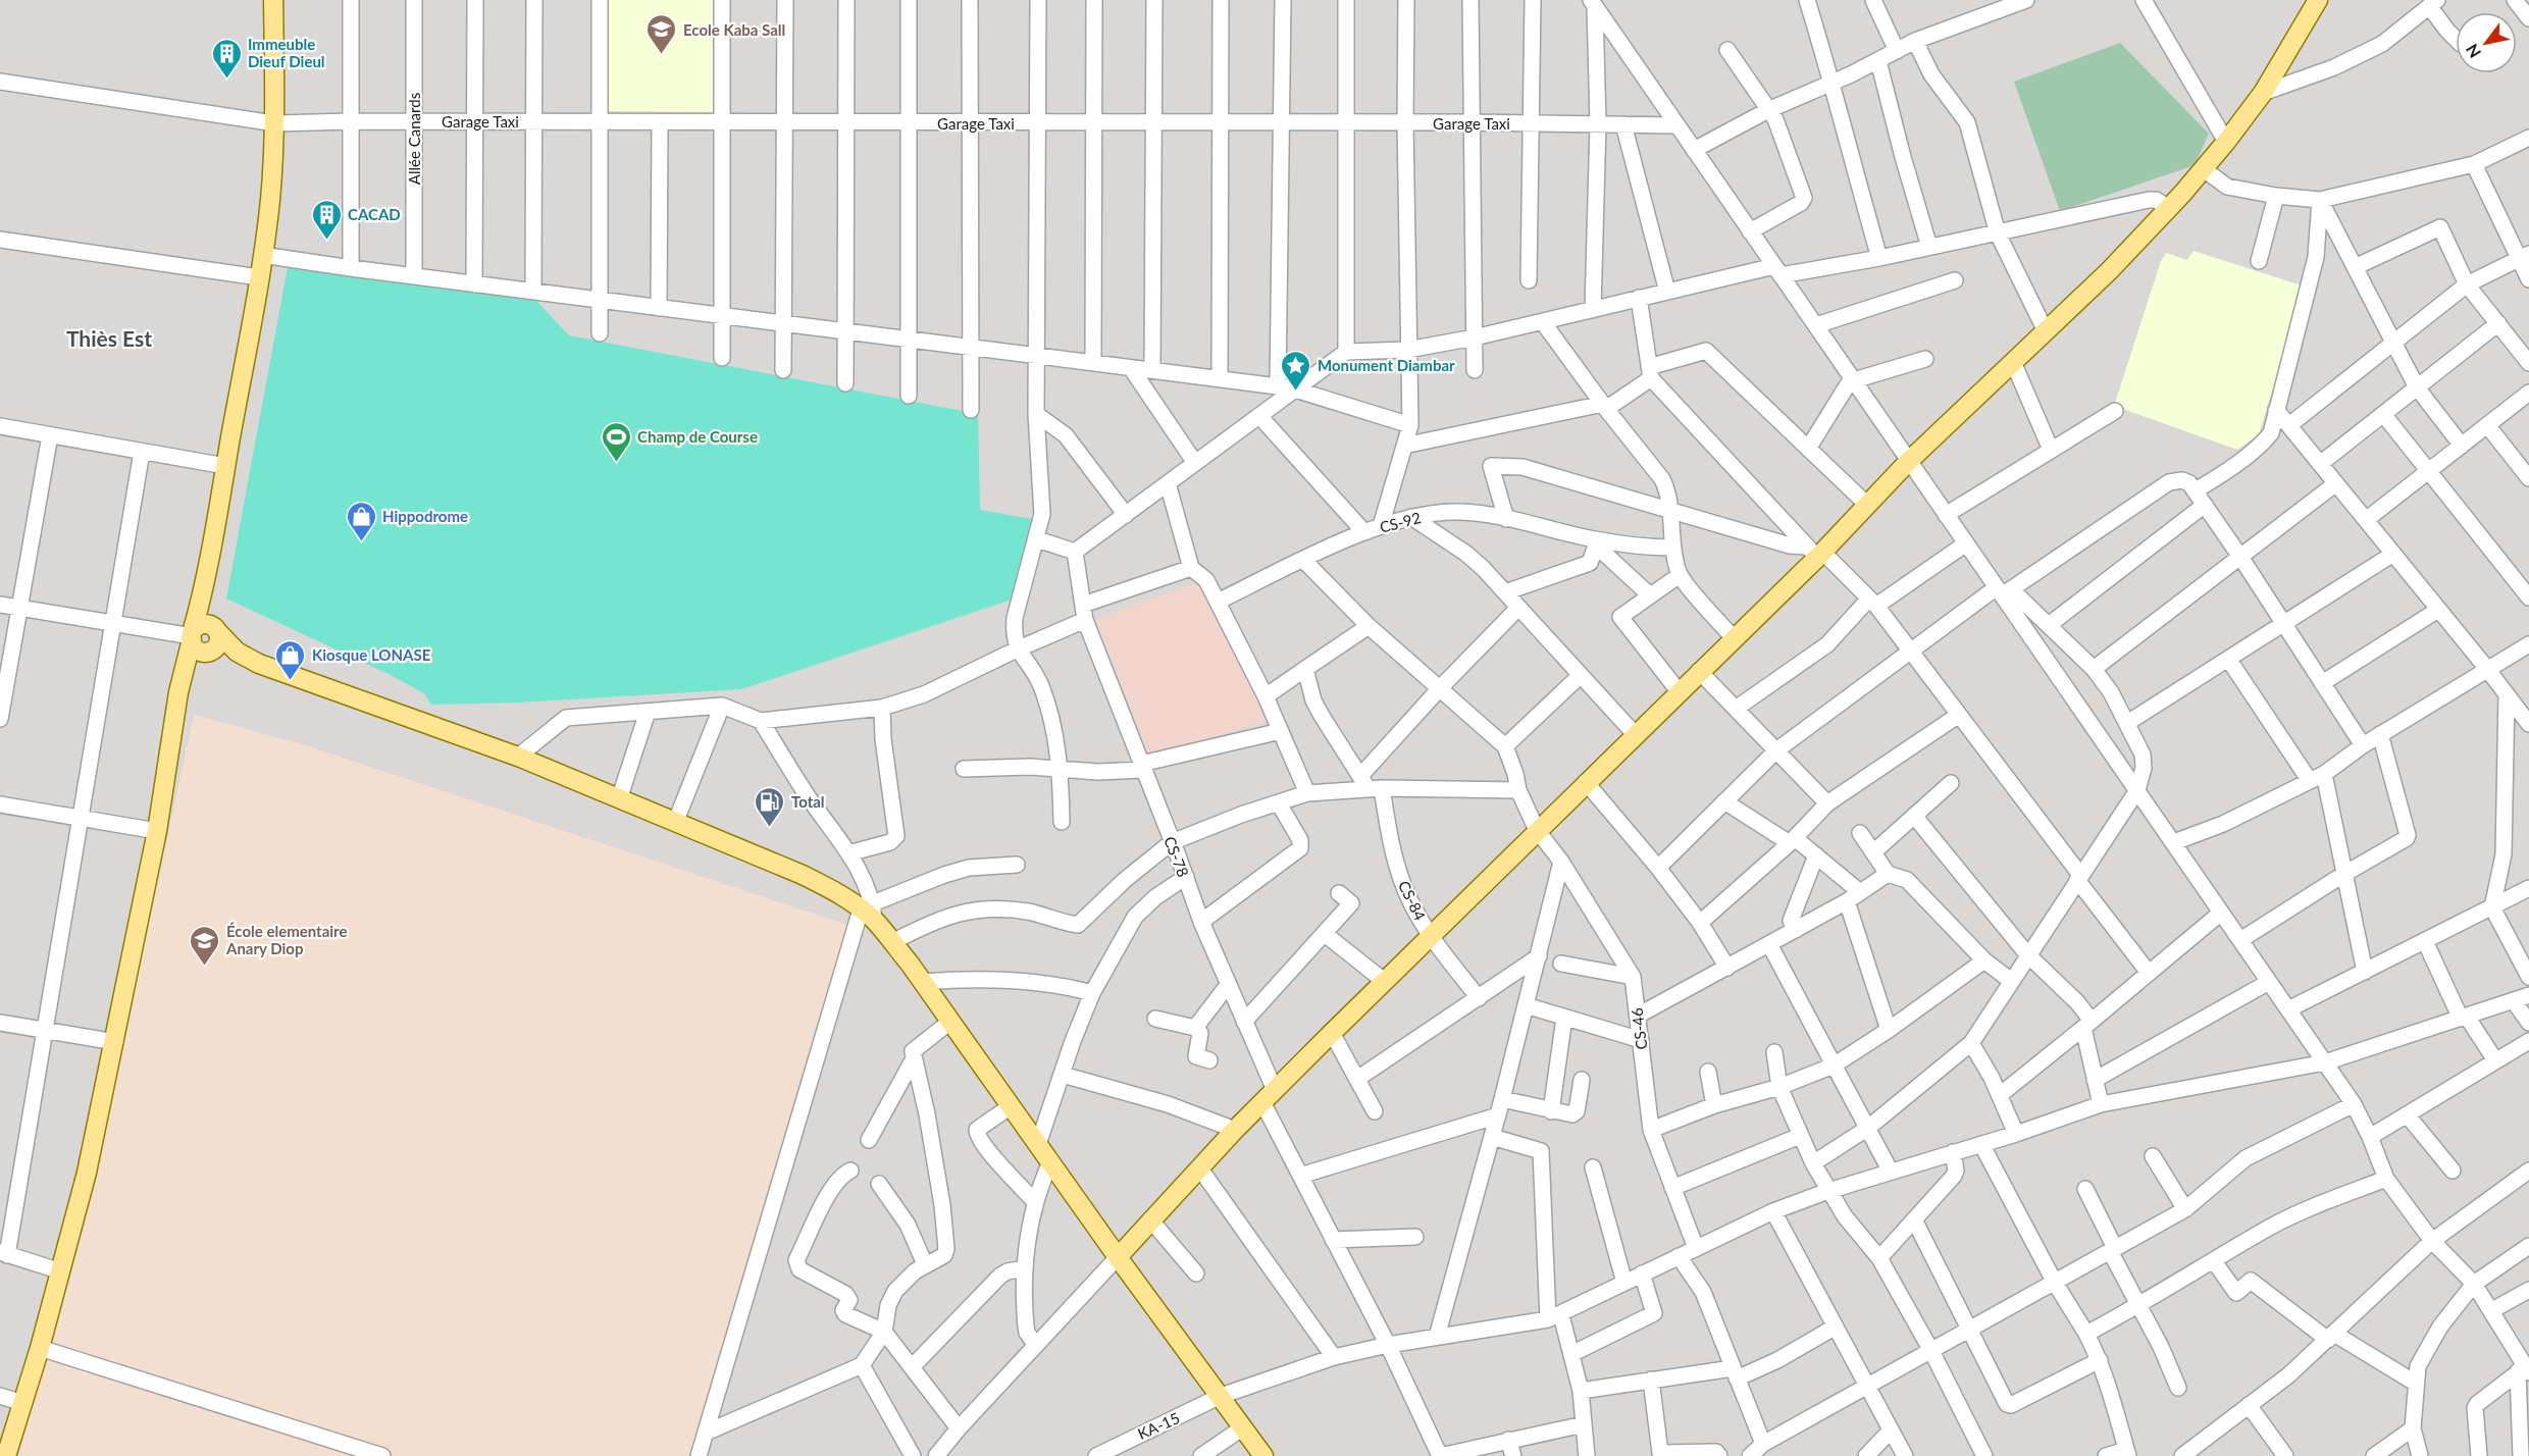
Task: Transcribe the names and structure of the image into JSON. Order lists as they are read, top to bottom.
{
  "streets": {
    "street": [
      "Garage Taxi",
      "Allée Canards",
      "CS-92",
      "CS-78",
      "CS-84",
      "CS-46",
      "KA-15"
    ]
  },
  "crossings": [
    ["Garage Taxi", "Allée Canards"],
    ["CS-78", "KA-15"],
    ["CS-46", "KA-15"]
  ],
  "districts": ["Thiès Est"],
  "places": {
    "school or university": ["Ecole Kaba Sall", "École elementaire Anary Diop"],
    "building": ["Immeuble Dieuf Dieul", "CACAD"],
    "place": ["Monument Diambar"],
    "sports": ["Champ de Course"],
    "shop": ["Hippodrome", "Kiosque LONASE"],
    "fuel station": ["Total"]
  },
  "north": "bottom left"
}
